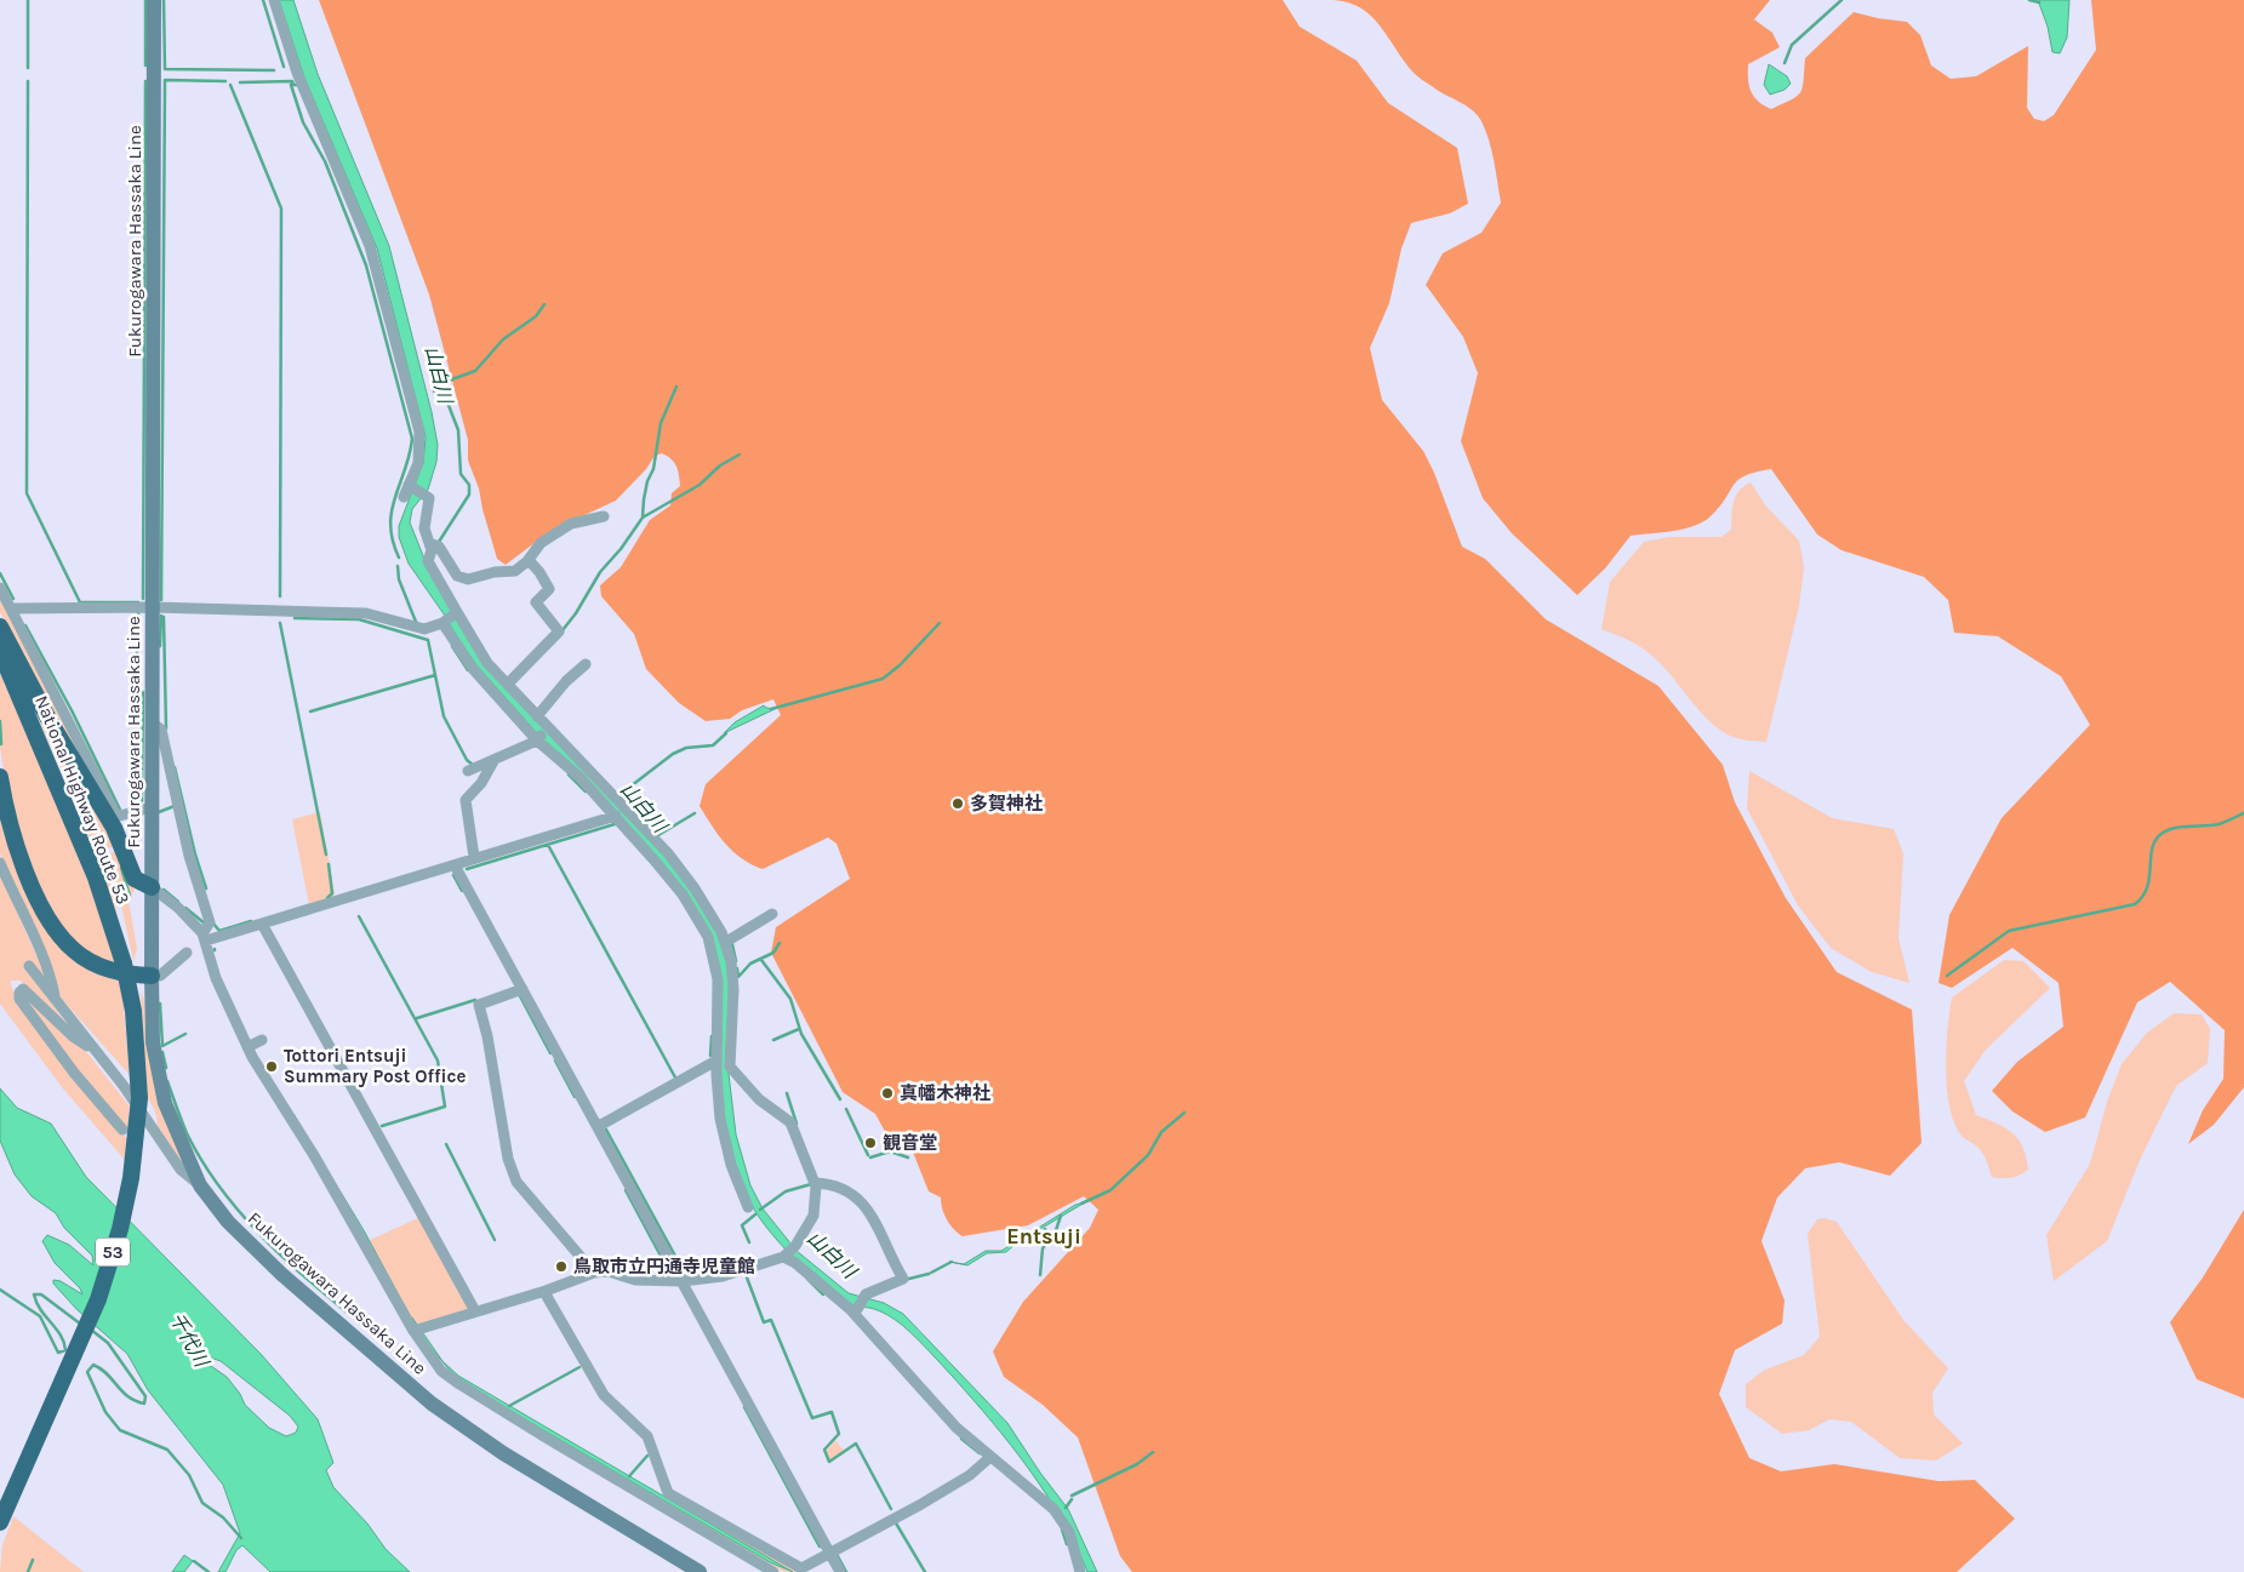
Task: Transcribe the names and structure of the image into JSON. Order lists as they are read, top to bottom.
{
  "streets": {
    "highway": ["National Highway Route 53", "53"],
    "main road": ["Fukurogawara Hassaka Line"]
  },
  "districts": ["Entsuji"],
  "water": ["山白川", "千代川"],
  "places": [
    "多賀神社",
    "Tottori Entsuji Summary Post Office",
    "真幡木神社",
    "観音堂",
    "鳥取市立円通寺児童館"
  ]
}
